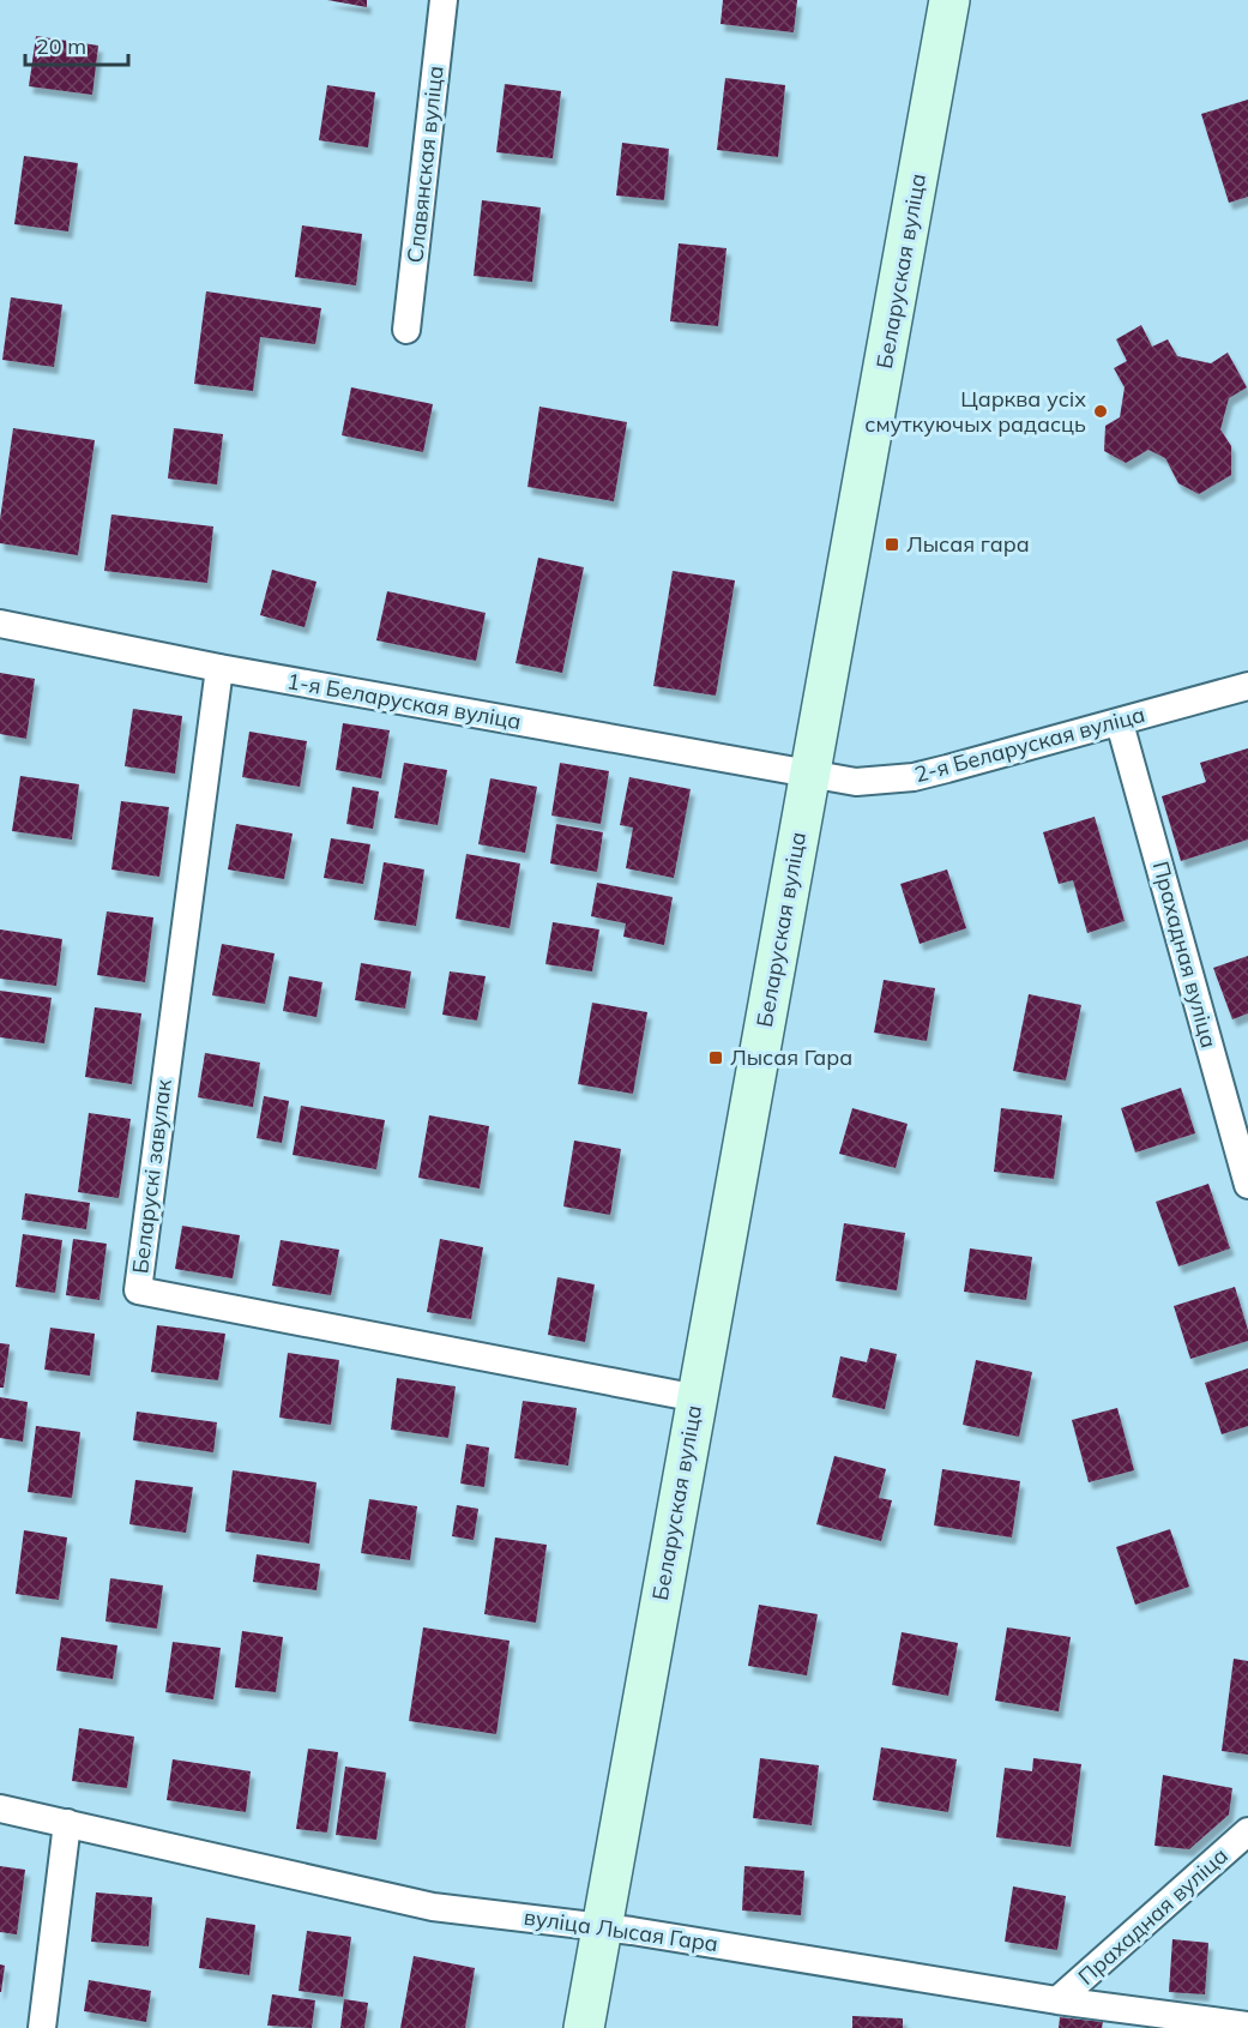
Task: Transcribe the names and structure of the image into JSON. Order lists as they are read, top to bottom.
{
  "streets": {
    "main road": ["Беларуская вуліца"],
    "street": [
      "Славянская вуліца",
      "1-я Беларуская вуліца",
      "2-я Беларуская вуліца",
      "Прахадная вуліца",
      "Беларускі завулак",
      "вуліца Лысая Гара"
    ]
  },
  "crossings": [
    ["Беларуская вуліца", "1-я Беларуская вуліца"],
    ["Беларуская вуліца", "2-я Беларуская вуліца"],
    ["Беларуская вуліца", "Беларускі завулак"],
    ["Беларуская вуліца", "вуліца Лысая Гара"],
    ["1-я Беларуская вуліца", "2-я Беларуская вуліца"],
    ["1-я Беларуская вуліца", "Беларускі завулак"],
    ["2-я Беларуская вуліца", "Прахадная вуліца"],
    ["Прахадная вуліца", "вуліца Лысая Гара"]
  ],
  "places": {
    "other": ["Царква усіх смуткуючых радасць"],
    "transit": ["Лысая гара", "Лысая Гара"]
  },
  "scale_bar": "20 m"
}
